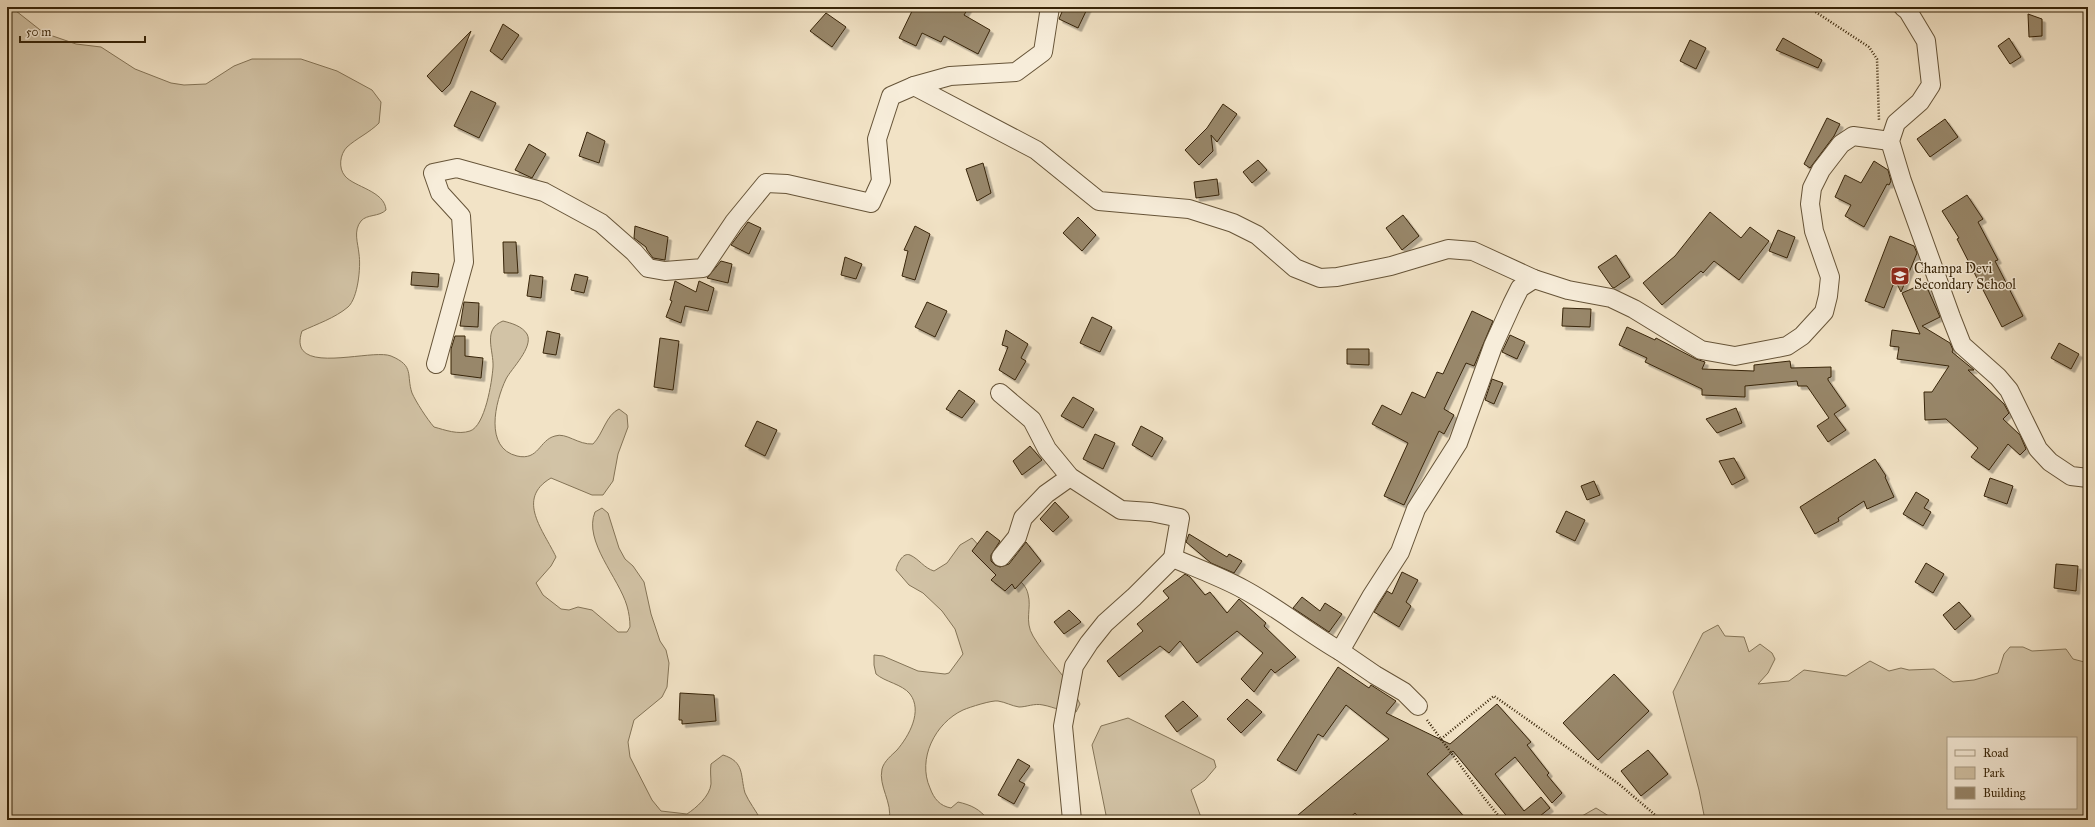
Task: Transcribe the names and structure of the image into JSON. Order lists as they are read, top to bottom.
{
  "places": {
    "school or university": ["Champa Devi Secondary School"]
  },
  "legend": ["Road", "Park", "Building"],
  "scale_bar": "50 m"
}
